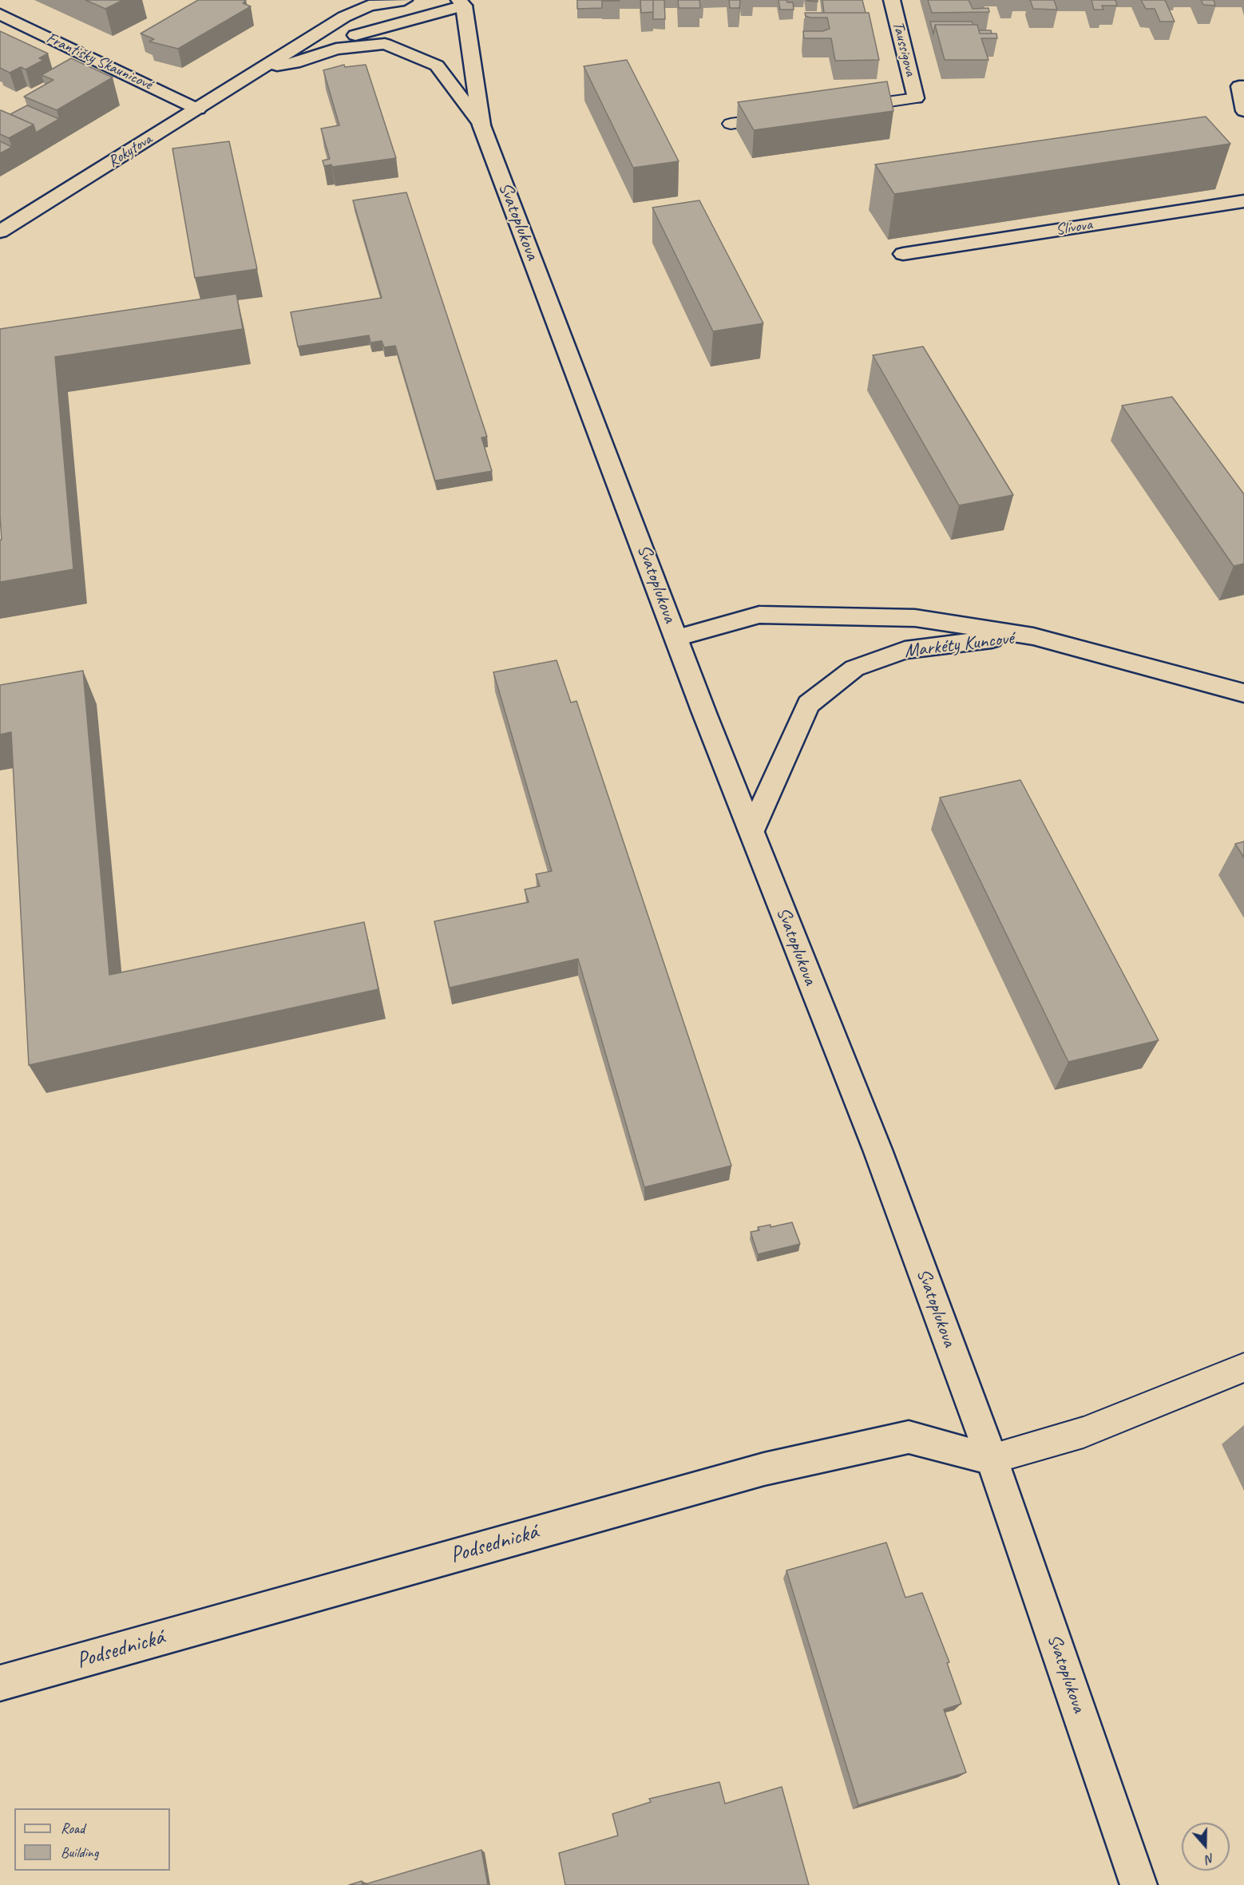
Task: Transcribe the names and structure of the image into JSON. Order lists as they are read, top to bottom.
{
  "streets": {
    "main road": [
      "Taussigova",
      "Františky Skaunicové",
      "Rokytova",
      "Svatoplukova",
      "Slívova",
      "Markéty Kuncové",
      "Podsednická"
    ]
  },
  "crossings": [
    ["Františky Skaunicové", "Rokytova"],
    ["Svatoplukova", "Markéty Kuncové"],
    ["Svatoplukova", "Podsednická"]
  ],
  "legend": ["Road", "Building"],
  "north": "bottom"
}
